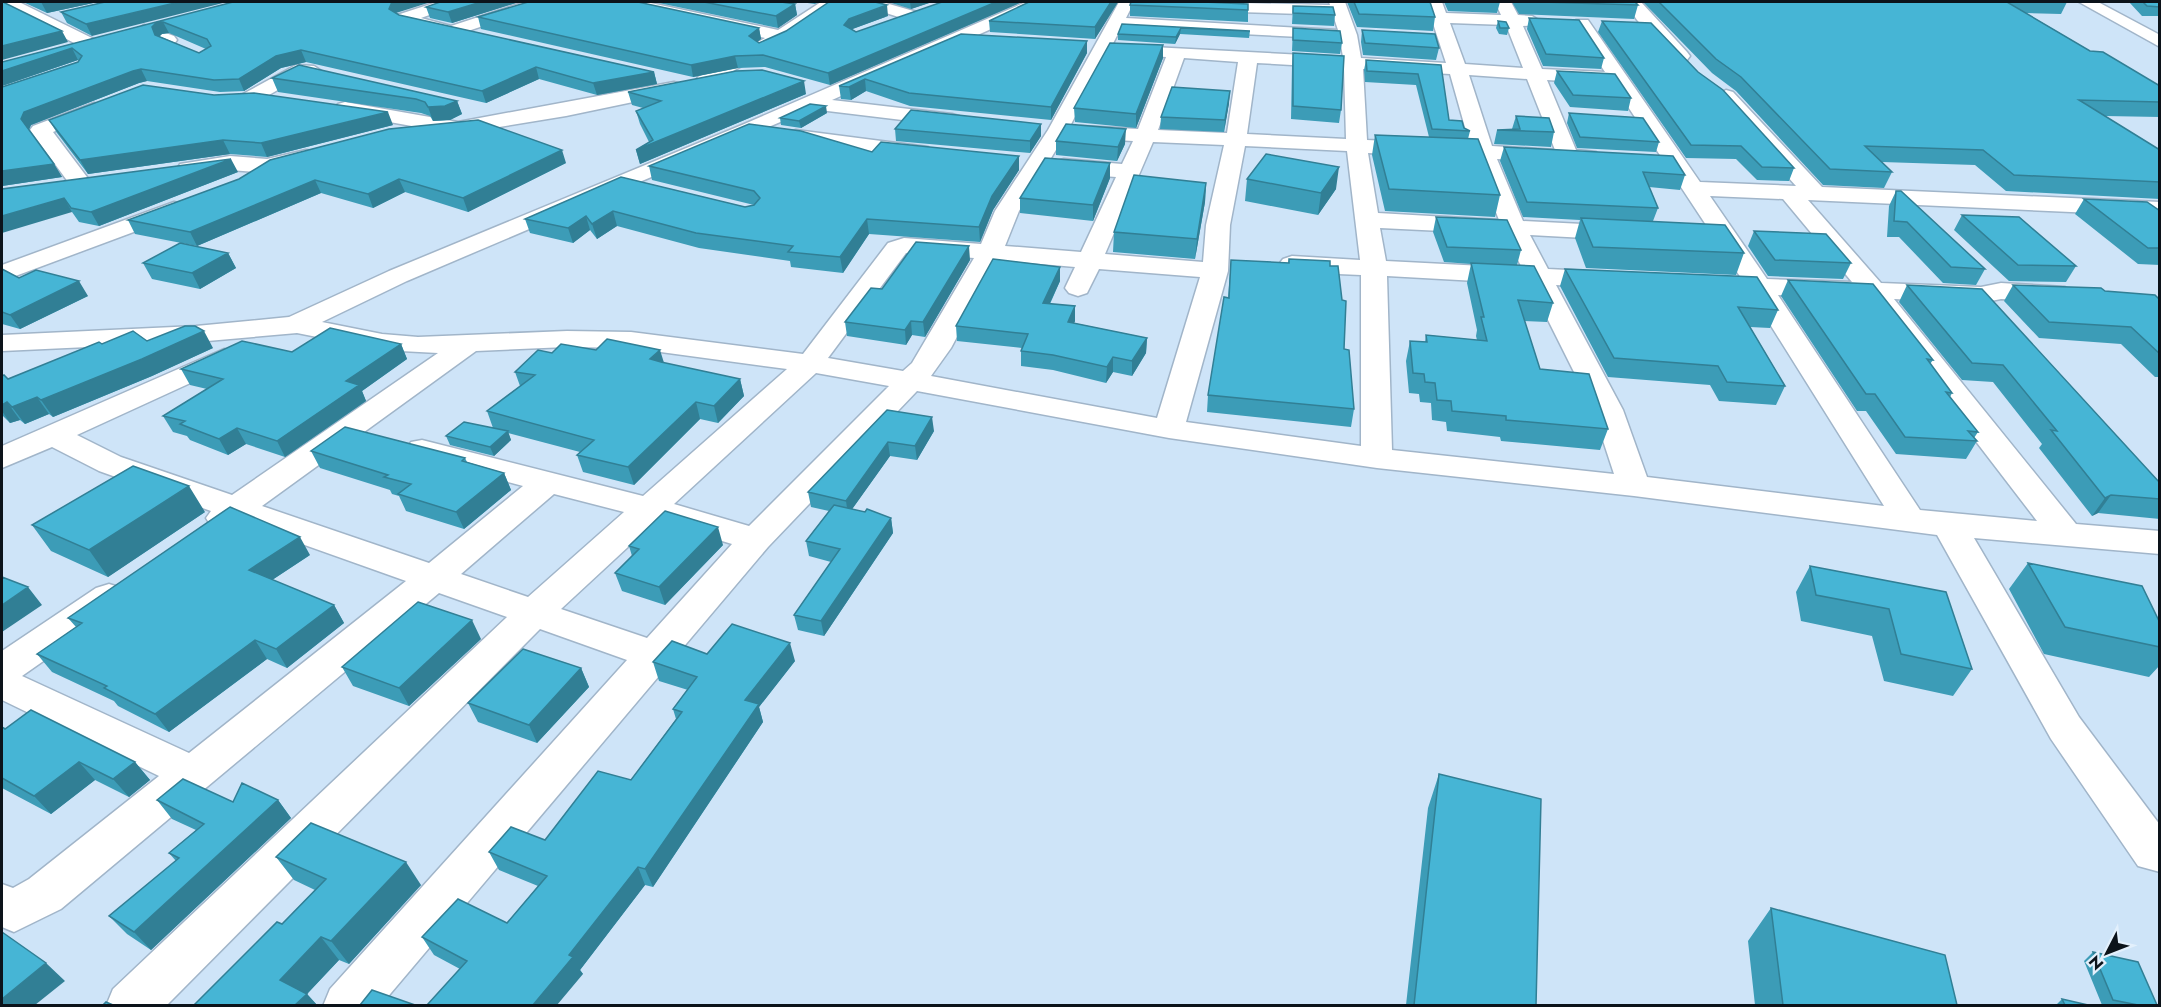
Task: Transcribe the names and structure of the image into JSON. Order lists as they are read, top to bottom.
{
  "north": "bottom left"
}
